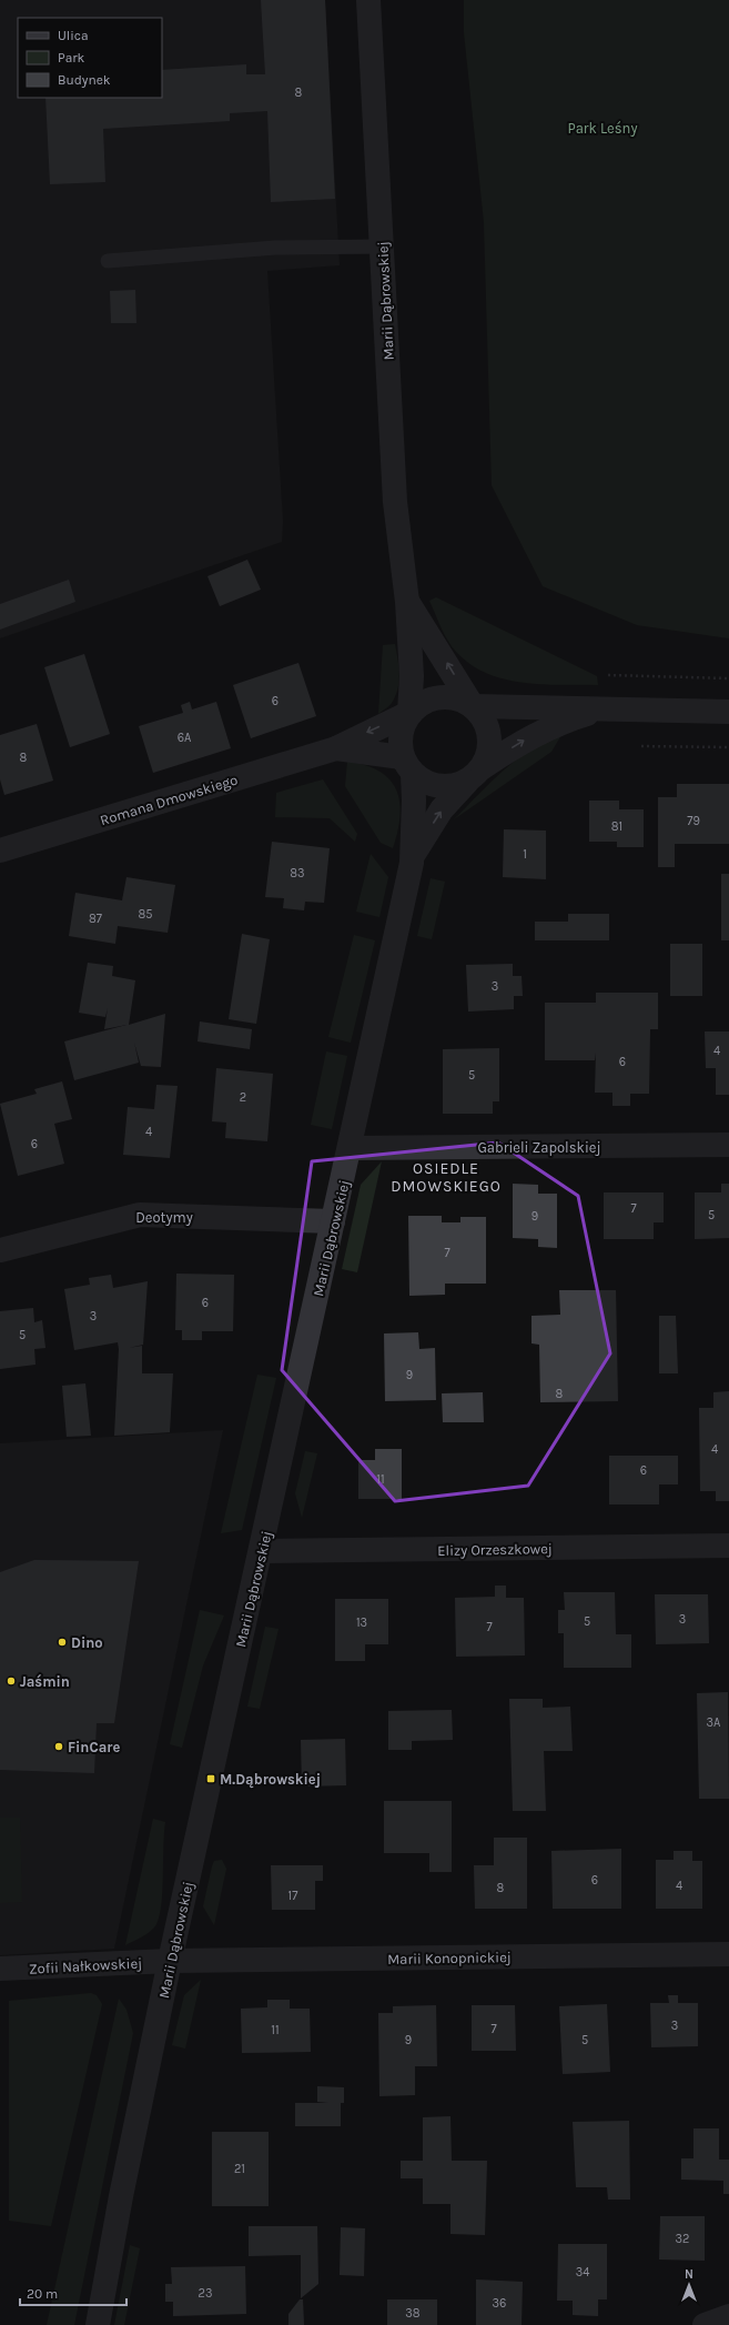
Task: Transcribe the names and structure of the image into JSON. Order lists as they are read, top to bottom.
{
  "streets": {
    "street": [
      "Marii Dąbrowskiej",
      "Romana Dmowskiego",
      "Gabrieli Zapolskiej",
      "Deotymy",
      "Elizy Orzeszkowej",
      "Marii Konopnickiej",
      "Zofii Nałkowskiej"
    ]
  },
  "crossings": [
    ["Marii Dąbrowskiej", "Romana Dmowskiego"],
    ["Marii Dąbrowskiej", "Gabrieli Zapolskiej"],
    ["Marii Dąbrowskiej", "Deotymy"],
    ["Marii Dąbrowskiej", "Elizy Orzeszkowej"],
    ["Marii Dąbrowskiej", "Marii Konopnickiej"],
    ["Marii Dąbrowskiej", "Zofii Nałkowskiej"],
    ["Marii Konopnickiej", "Zofii Nałkowskiej"]
  ],
  "districts": ["OSIEDLE DMOWSKIEGO"],
  "parks": ["Park Leśny"],
  "places": {
    "other": ["Dino", "Jaśmin", "FinCare"],
    "transit": ["M.Dąbrowskiej"]
  },
  "house_numbers": [
    "8",
    "6",
    "6A",
    "8",
    "79",
    "81",
    "1",
    "83",
    "85",
    "87",
    "3",
    "4",
    "6",
    "5",
    "2",
    "4",
    "6",
    "7",
    "5",
    "9",
    "7",
    "6",
    "3",
    "5",
    "9",
    "8",
    "4",
    "6",
    "11",
    "3",
    "5",
    "13",
    "7",
    "3A",
    "6",
    "4",
    "8",
    "17",
    "3",
    "7",
    "11",
    "9",
    "5",
    "21",
    "32",
    "34",
    "23",
    "36",
    "38"
  ],
  "legend": ["Ulica", "Park", "Budynek"],
  "scale_bar": "20 m",
  "north": "top"
}
